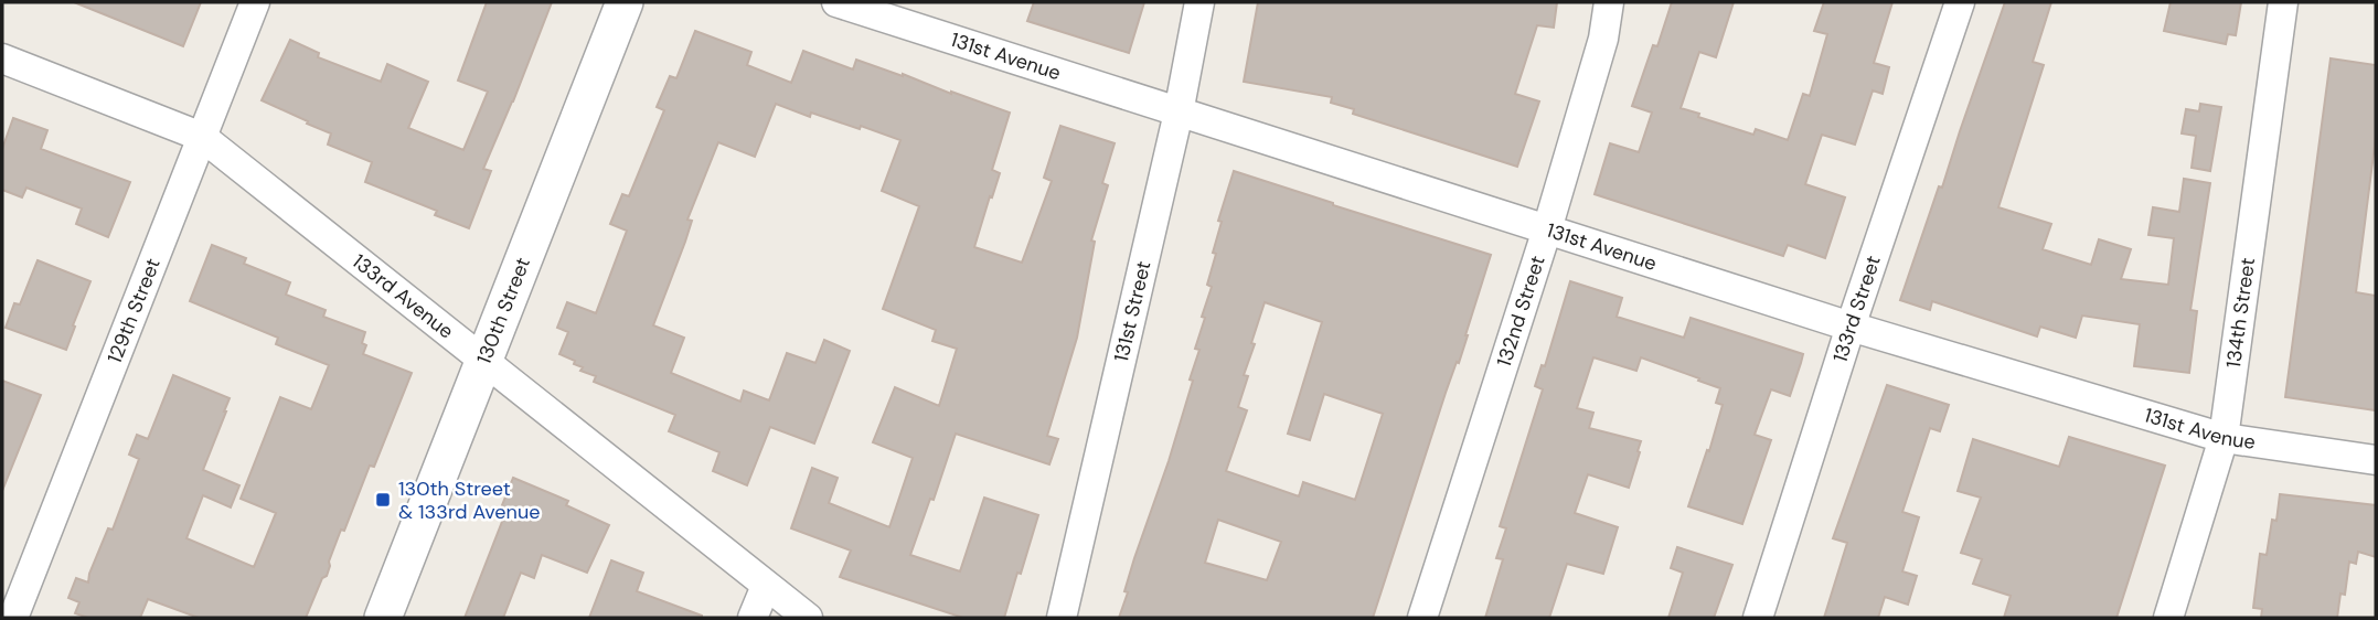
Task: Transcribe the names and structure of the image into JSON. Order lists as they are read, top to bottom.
{
  "streets": {
    "street": [
      "131st Avenue",
      "133rd Avenue",
      "133rd Street",
      "129th Street",
      "130th Street",
      "131st Street",
      "132nd Street",
      "134th Street"
    ]
  },
  "crossings": [
    ["131st Avenue", "133rd Street"],
    ["131st Avenue", "131st Street"],
    ["131st Avenue", "132nd Street"],
    ["131st Avenue", "134th Street"],
    ["133rd Avenue", "129th Street"],
    ["133rd Avenue", "130th Street"]
  ],
  "places": {
    "transit": ["130th Street & 133rd Avenue"]
  }
}
